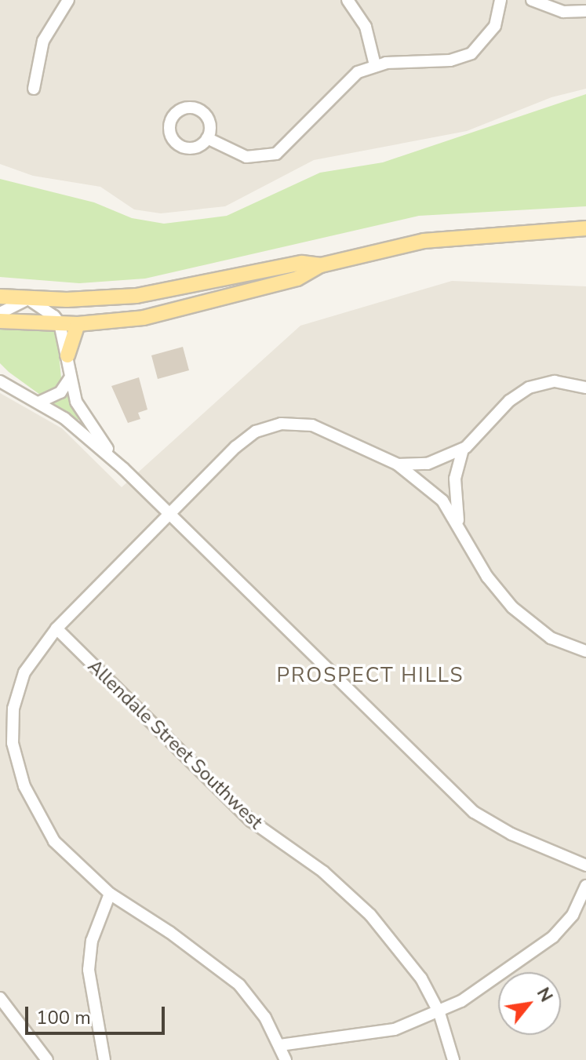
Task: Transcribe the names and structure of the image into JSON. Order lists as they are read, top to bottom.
{
  "streets": {
    "street": ["Allendale Street Southwest"]
  },
  "districts": ["PROSPECT HILLS"],
  "scale_bar": "100 m",
  "north": "top right"
}
